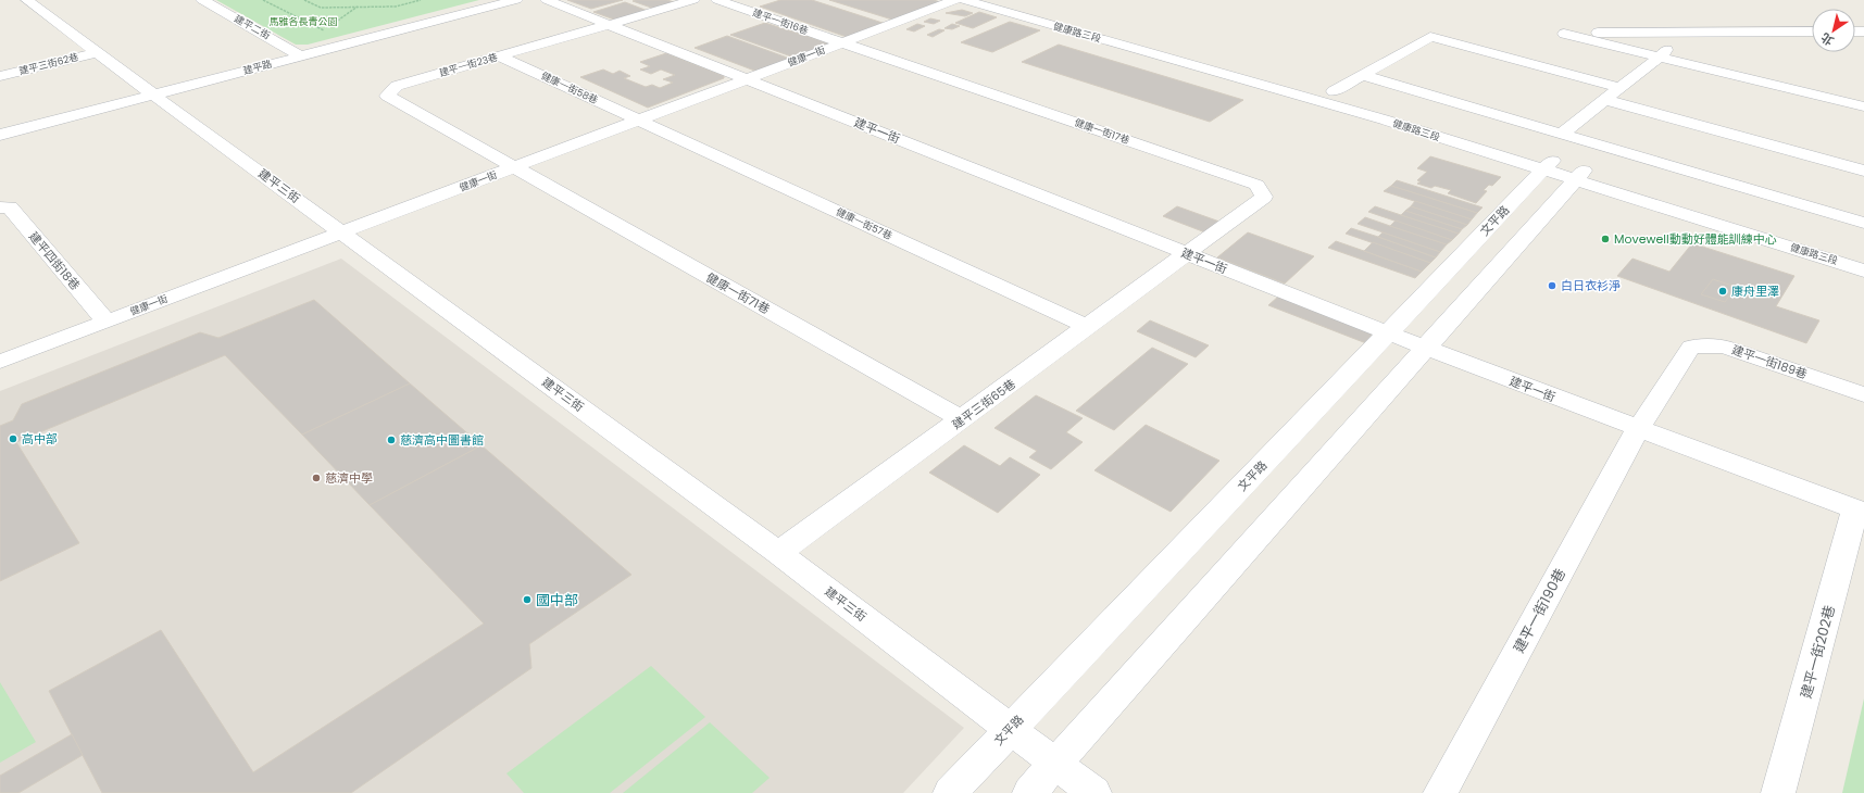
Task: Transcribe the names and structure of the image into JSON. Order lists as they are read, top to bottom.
{
  "streets": {
    "street": [
      "建平一街16巷",
      "建平二街",
      "健康路三段",
      "健康一街",
      "建平三街62巷",
      "建平一街23巷",
      "建平路",
      "健康一街58巷",
      "建平一街",
      "健康一街17巷",
      "建平三街",
      "文平路",
      "健康一街57巷",
      "建平四街18巷",
      "健康一街71巷",
      "建平一街189巷",
      "建平三街65巷",
      "建平一街190巷",
      "建平一街202巷"
    ]
  },
  "crossings": [
    ["建平一街16巷", "健康一街"],
    ["建平一街16巷", "健康一街17巷"],
    ["建平二街", "建平路"],
    ["健康路三段", "文平路"],
    ["健康一街", "建平一街23巷"],
    ["健康一街", "健康一街58巷"],
    ["健康一街", "建平一街"],
    ["健康一街", "健康一街17巷"],
    ["健康一街", "建平三街"],
    ["健康一街", "健康一街57巷"],
    ["健康一街", "建平四街18巷"],
    ["健康一街", "健康一街71巷"],
    ["建平三街62巷", "建平三街"],
    ["建平一街23巷", "健康一街58巷"],
    ["建平一街23巷", "建平一街"],
    ["建平一街23巷", "健康一街71巷"],
    ["建平路", "建平三街"],
    ["健康一街58巷", "健康一街57巷"],
    ["建平一街", "健康一街17巷"],
    ["建平一街", "文平路"],
    ["建平一街", "建平一街189巷"],
    ["建平一街", "建平三街65巷"],
    ["建平一街", "建平一街190巷"],
    ["建平一街", "建平一街202巷"],
    ["健康一街17巷", "建平三街65巷"],
    ["建平三街", "文平路"],
    ["建平三街", "建平三街65巷"],
    ["健康一街57巷", "建平三街65巷"],
    ["健康一街71巷", "建平三街65巷"],
    ["建平一街189巷", "建平一街190巷"]
  ],
  "parks": ["馬雅各長青公園"],
  "places": [
    "Movewell動動好體能訓練中心",
    "白日衣衫淨",
    "康舟里澤",
    "高中部",
    "慈濟高中圖書館",
    "慈濟中學",
    "國中部"
  ],
  "north": "bottom left"
}
